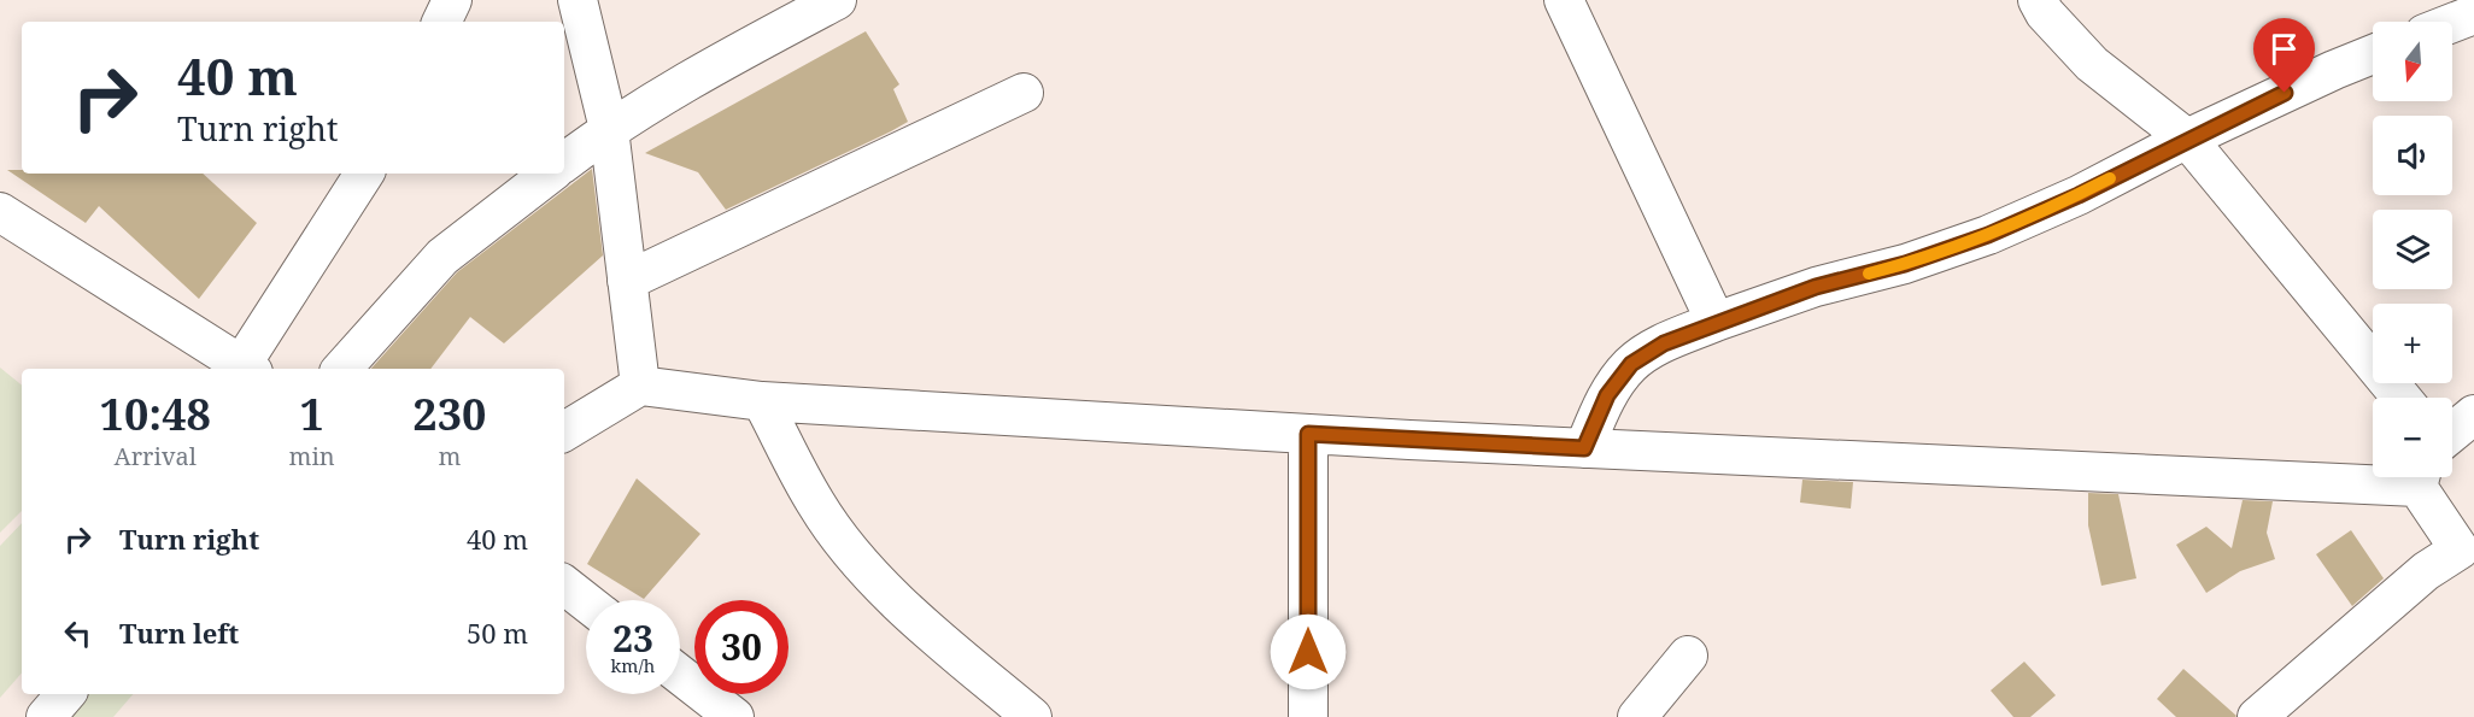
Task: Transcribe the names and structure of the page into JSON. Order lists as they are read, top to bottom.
{
  "north": "bottom",
  "page": {
    "map_buttons": ["+", "−"],
    "turn": ["40 m", "Turn right"],
    "eta": [
      "10:48",
      "Arrival",
      "1",
      "min",
      "230",
      "m"
    ],
    "list": [
      {
        "name": "Turn right",
        "value": "40 m"
      },
      {
        "name": "Turn left",
        "value": "50 m"
      }
    ],
    "speed": "23 km/h",
    "limit": "30"
  }
}
